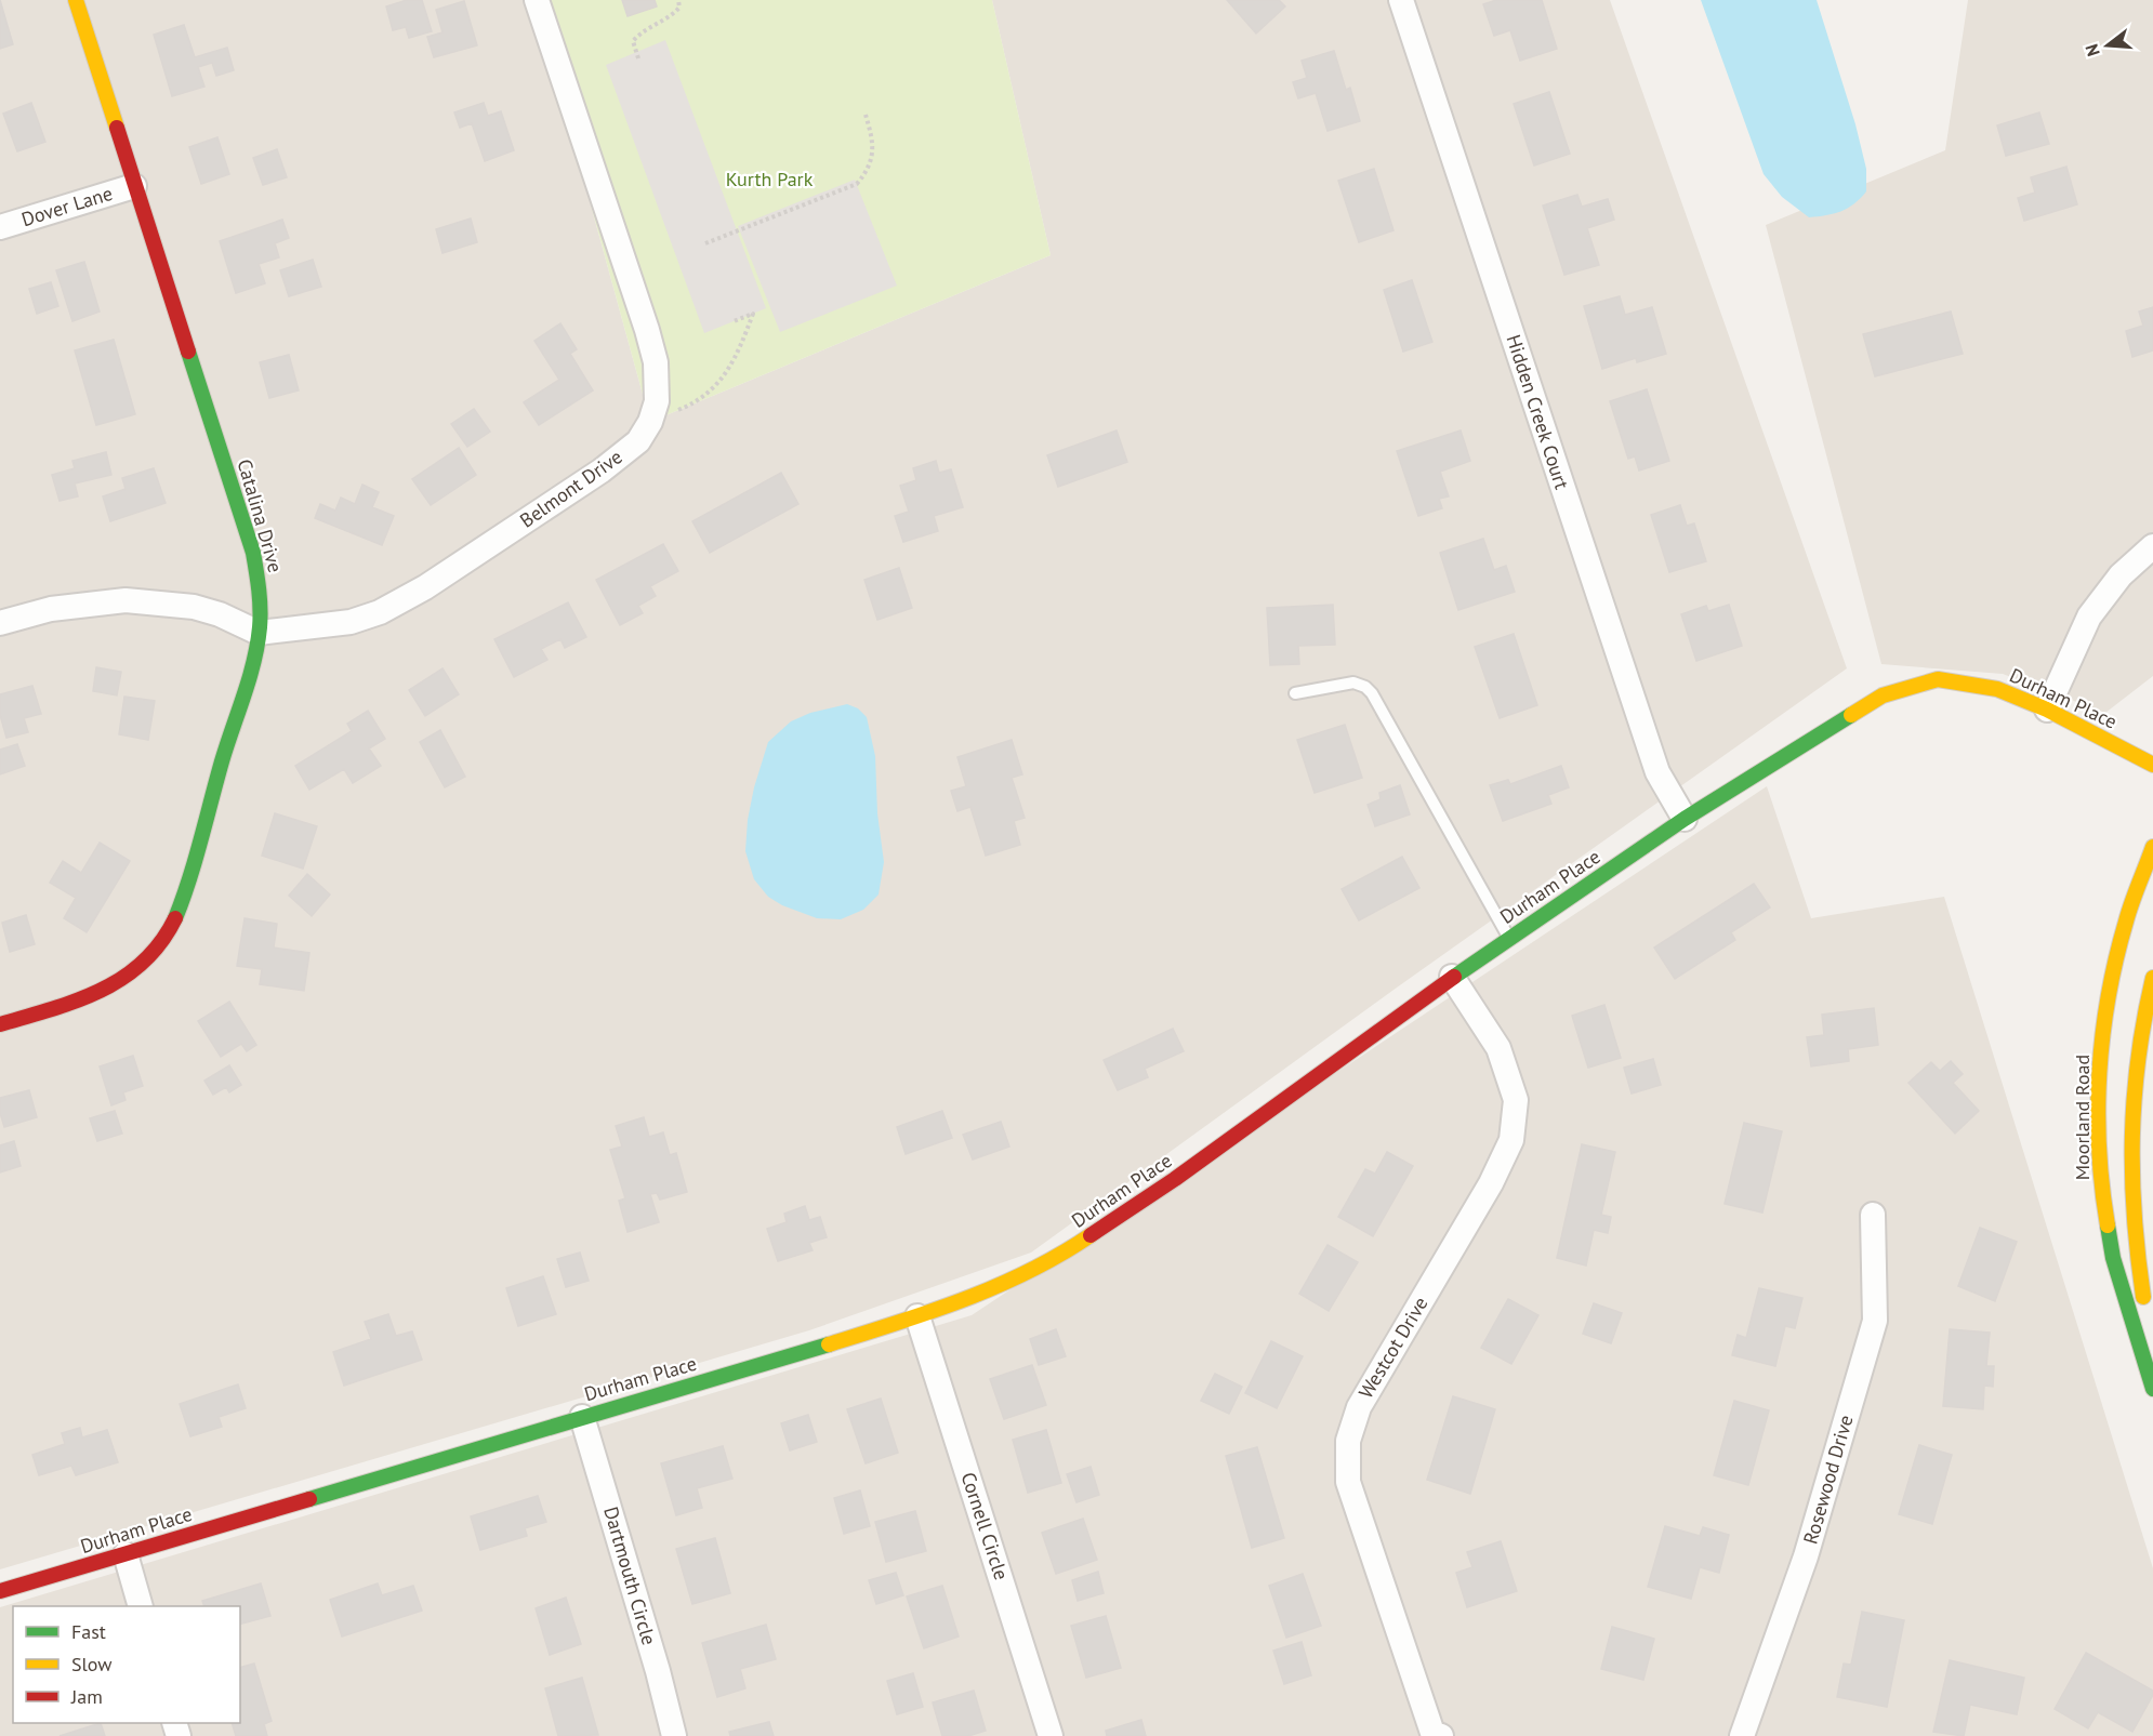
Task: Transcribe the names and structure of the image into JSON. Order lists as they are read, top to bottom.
{
  "streets": {
    "street": [
      "Dover Lane",
      "Hidden Creek Court",
      "Belmont Drive",
      "Catalina Drive",
      "Durham Place",
      "Moorland Road",
      "Westcot Drive",
      "Rosewood Drive",
      "Cornell Circle",
      "Dartmouth Circle"
    ]
  },
  "crossings": [
    ["Dover Lane", "Catalina Drive"],
    ["Hidden Creek Court", "Durham Place"],
    ["Belmont Drive", "Catalina Drive"],
    ["Durham Place", "Westcot Drive"],
    ["Durham Place", "Cornell Circle"],
    ["Durham Place", "Dartmouth Circle"]
  ],
  "parks": ["Kurth Park"],
  "legend": ["Fast", "Slow", "Jam"],
  "north": "left"
}
